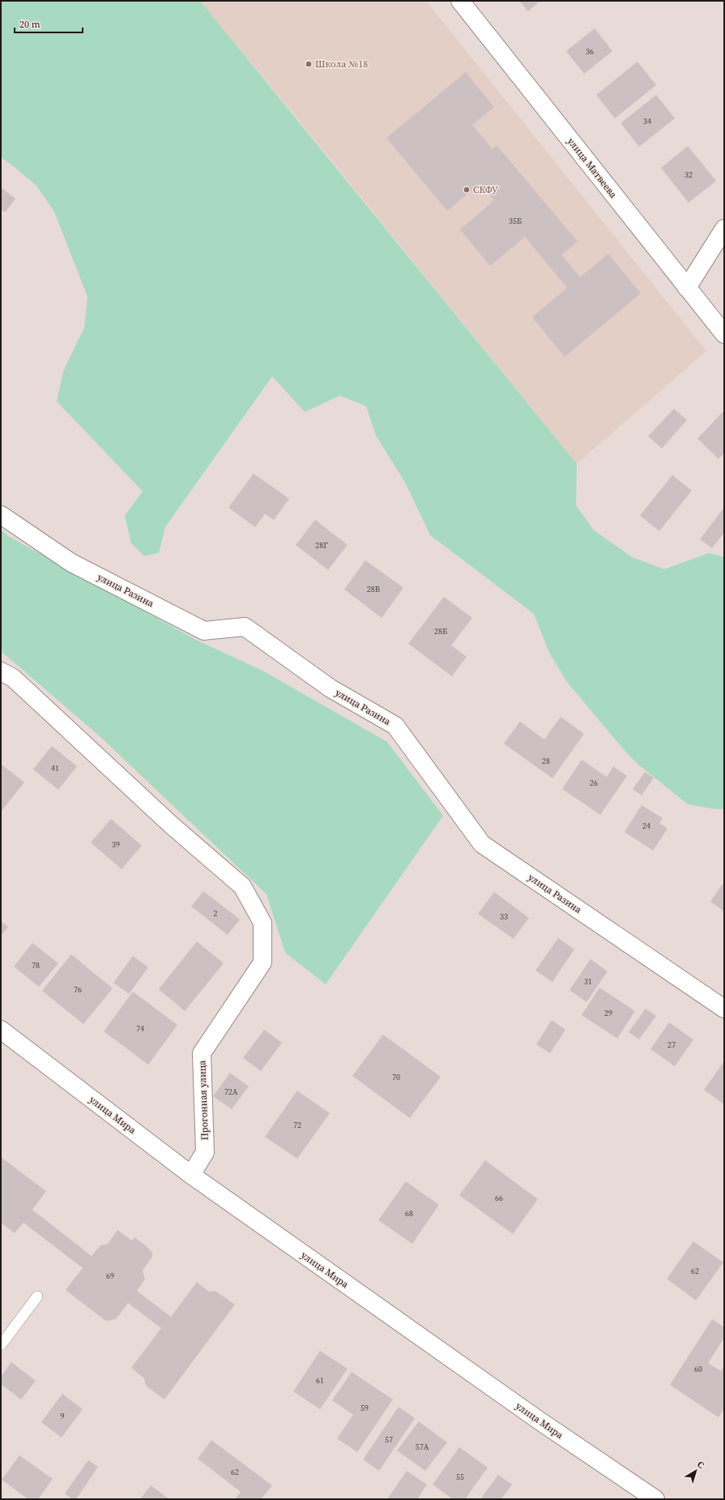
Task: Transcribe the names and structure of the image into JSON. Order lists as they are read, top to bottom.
{
  "streets": {
    "street": [
      "улица Матвеева",
      "улица Разина",
      "Прогонная улица",
      "улица Мира"
    ]
  },
  "crossings": [
    ["Прогонная улица", "улица Мира"]
  ],
  "places": ["Школа №18", "СКФУ"],
  "house_numbers": [
    "36",
    "34",
    "32",
    "35Б",
    "28Г",
    "28В",
    "28Б",
    "28",
    "41",
    "26",
    "24",
    "39",
    "2",
    "33",
    "78",
    "31",
    "76",
    "29",
    "74",
    "27",
    "70",
    "72А",
    "72",
    "66",
    "68",
    "62",
    "69",
    "60",
    "61",
    "59",
    "9",
    "57",
    "57А",
    "62",
    "55"
  ],
  "scale_bar": "20 m",
  "north": "top right"
}
